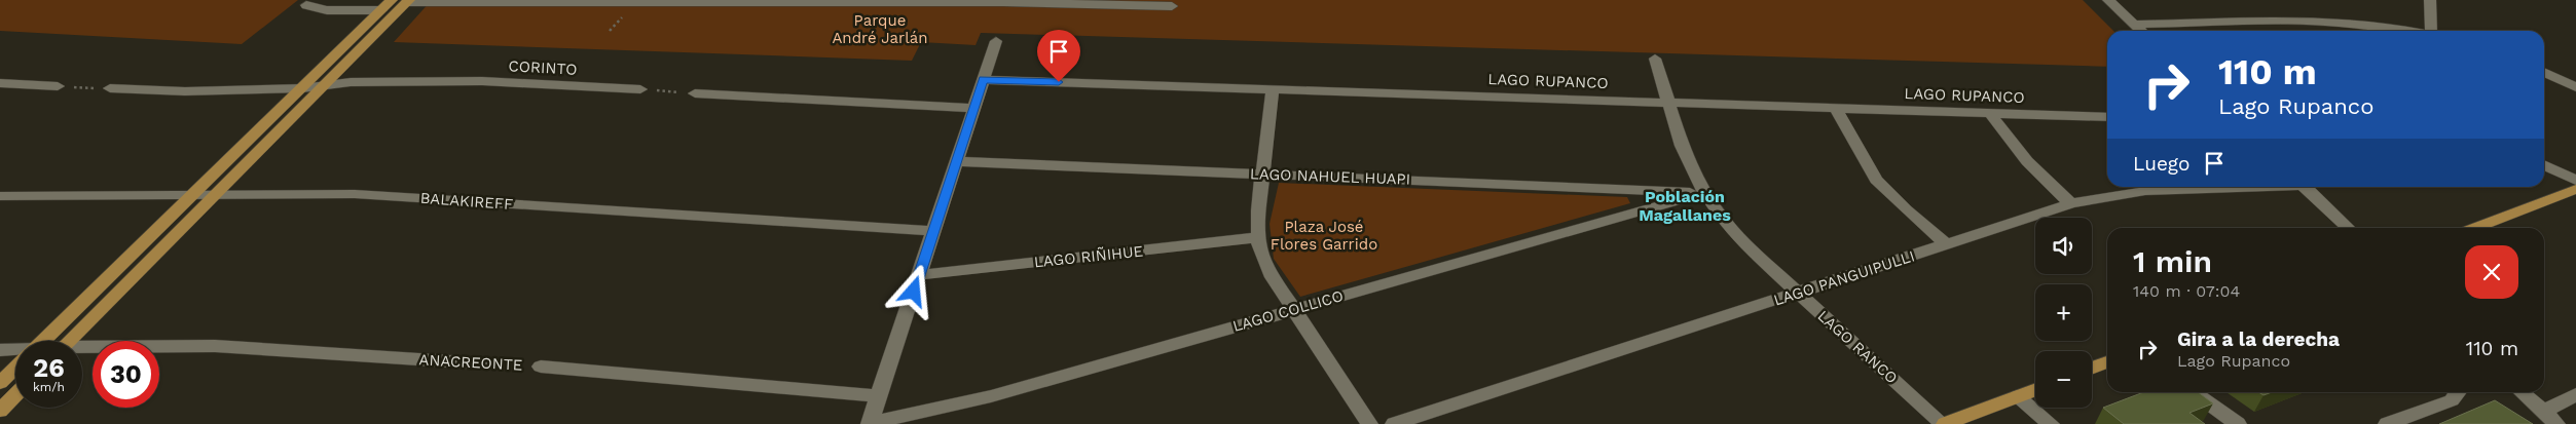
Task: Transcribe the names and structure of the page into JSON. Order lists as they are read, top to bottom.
{
  "streets": {
    "street": [
      "CORINTO",
      "LAGO RUPANCO",
      "LAGO NAHUEL HUAPI",
      "BALAKIREFF",
      "LAGO RIÑIHUE",
      "LAGO PANGUIPULLI",
      "LAGO COLLICO",
      "LAGO RANCO",
      "ANACREONTE"
    ]
  },
  "crossings": [
    ["LAGO RUPANCO", "LAGO RANCO"],
    ["LAGO NAHUEL HUAPI", "LAGO COLLICO"],
    ["LAGO NAHUEL HUAPI", "LAGO RANCO"],
    ["LAGO PANGUIPULLI", "LAGO RANCO"],
    ["LAGO COLLICO", "LAGO RANCO"]
  ],
  "districts": ["Población Magallanes"],
  "parks": ["Parque André Jarlán", "Plaza José Flores Garrido"],
  "page": {
    "turn": ["110 m", "Lago Rupanco"],
    "then": "Luego",
    "map_buttons": ["+", "−"],
    "heading": ["1 min", "140 m · 07:04"],
    "list": [
      {
        "name": "Gira a la derecha",
        "note": "Lago Rupanco",
        "value": "110 m"
      }
    ],
    "speed": "26 km/h",
    "limit": "30"
  }
}
